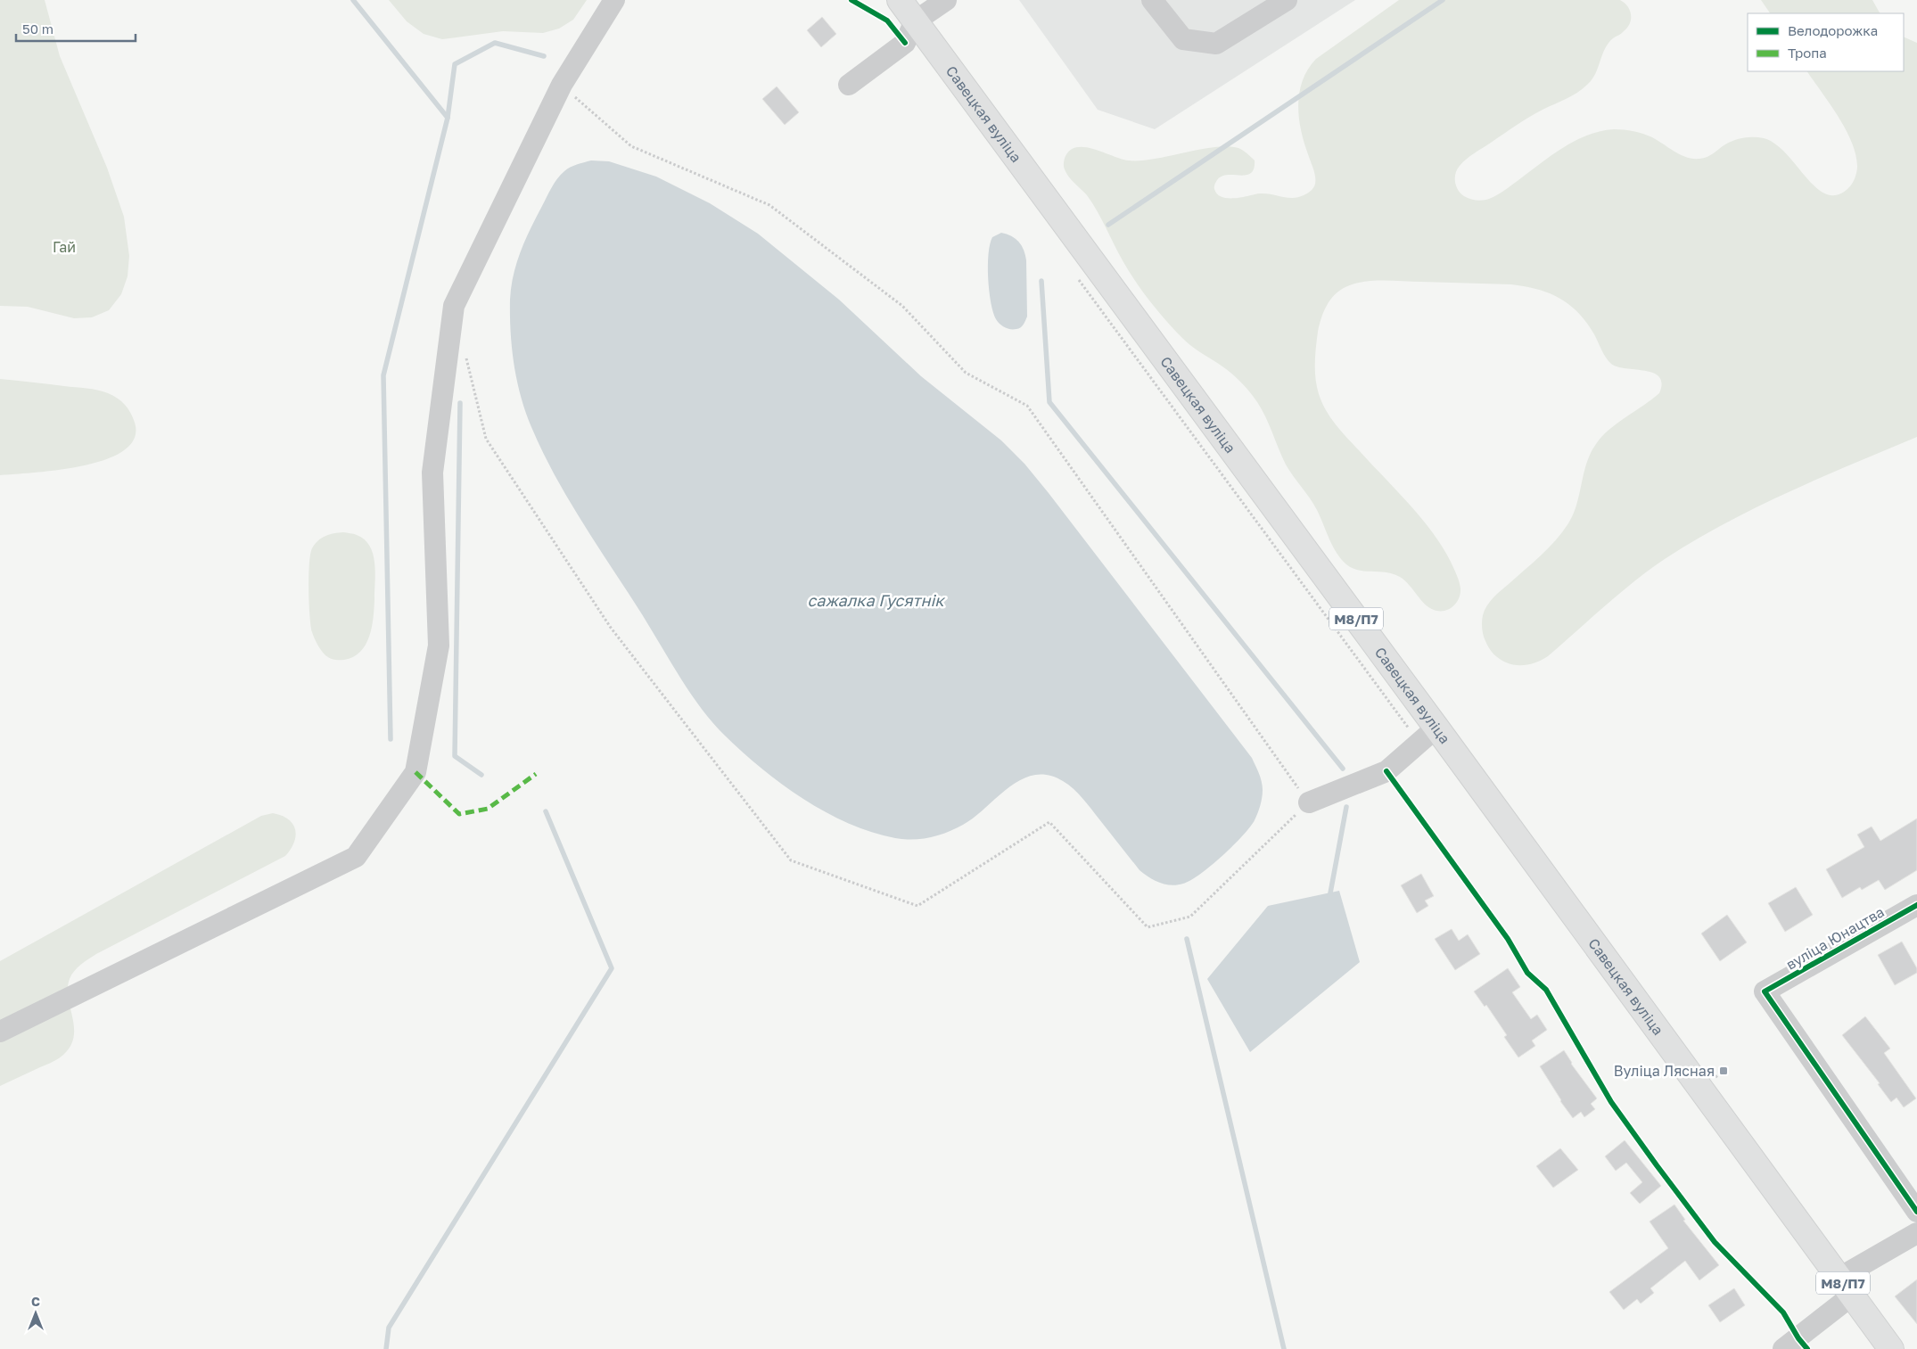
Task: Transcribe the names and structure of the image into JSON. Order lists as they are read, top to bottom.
{
  "streets": {
    "main road": ["Савецкая вуліца", "М8/П7"],
    "street": ["вуліца Юнацтва"]
  },
  "water": ["сажалка Гусятнік"],
  "parks": ["Гай"],
  "places": {
    "transit": ["Вуліца Лясная"]
  },
  "legend": ["Велодорожка", "Тропа"],
  "scale_bar": "50 m",
  "north": "top"
}
